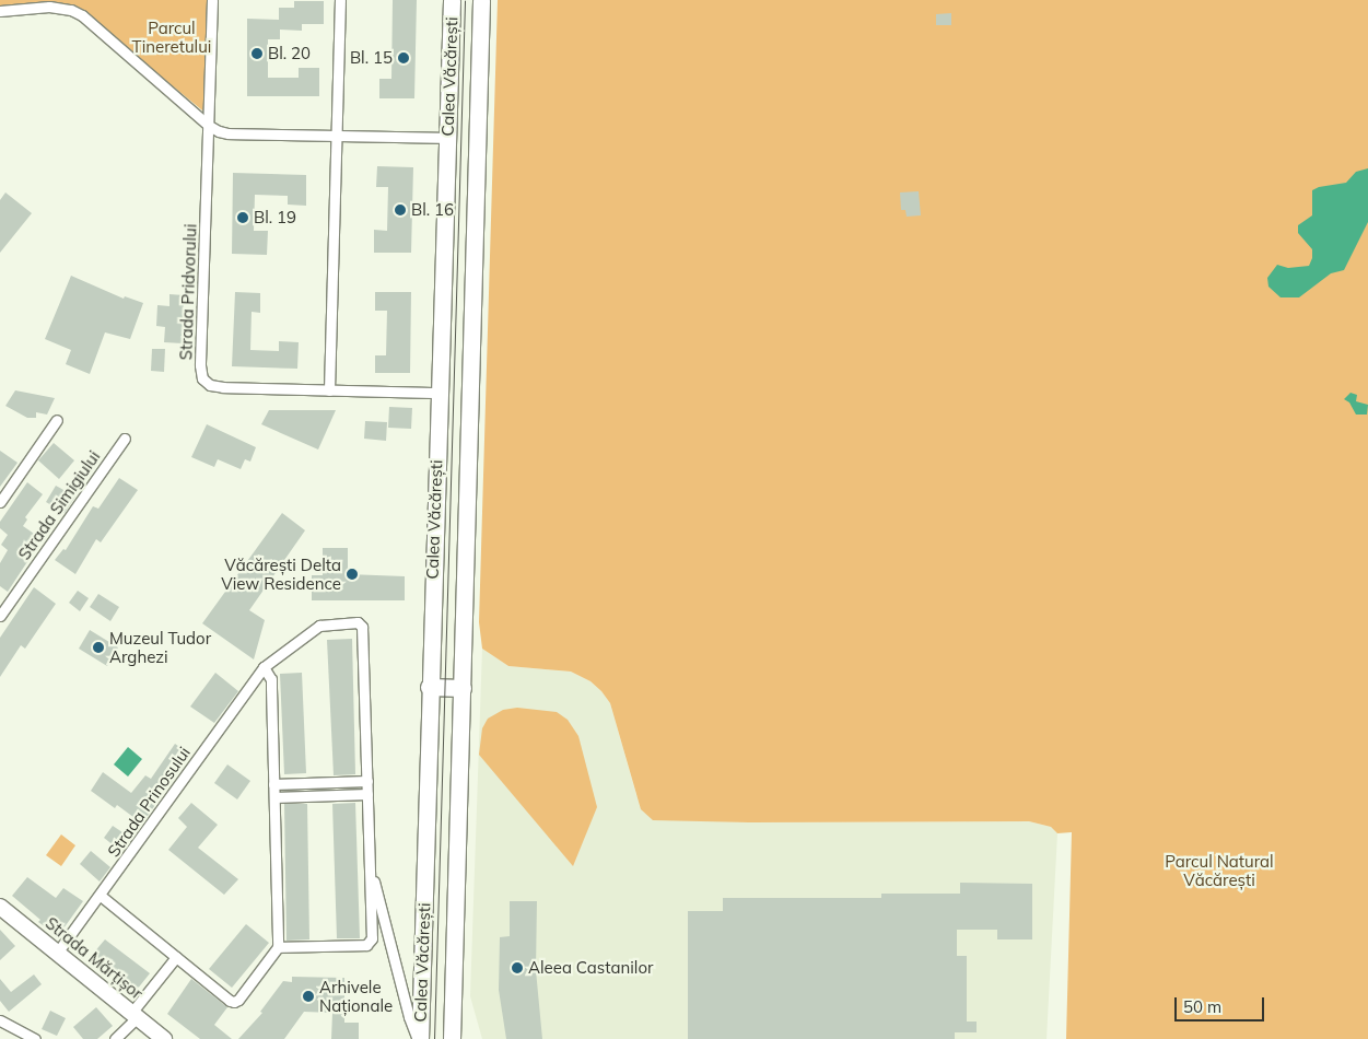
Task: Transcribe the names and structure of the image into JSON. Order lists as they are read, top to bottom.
{
  "streets": {
    "main road": ["Calea Văcărești"],
    "street": [
      "Strada Pridvorului",
      "Strada Simigiului",
      "Strada Prinosului",
      "Strada Mărțișor"
    ]
  },
  "crossings": [
    ["Calea Văcărești", "Strada Pridvorului"],
    ["Calea Văcărești", "Strada Prinosului"],
    ["Strada Prinosului", "Strada Mărțișor"]
  ],
  "parks": ["Parcul Tineretului", "Parcul Natural Văcărești"],
  "places": [
    "Bl. 20",
    "Bl. 15",
    "Bl. 16",
    "Bl. 19",
    "Văcărești Delta View Residence",
    "Muzeul Tudor Arghezi",
    "Aleea Castanilor",
    "Arhivele Naționale"
  ],
  "scale_bar": "50 m"
}
